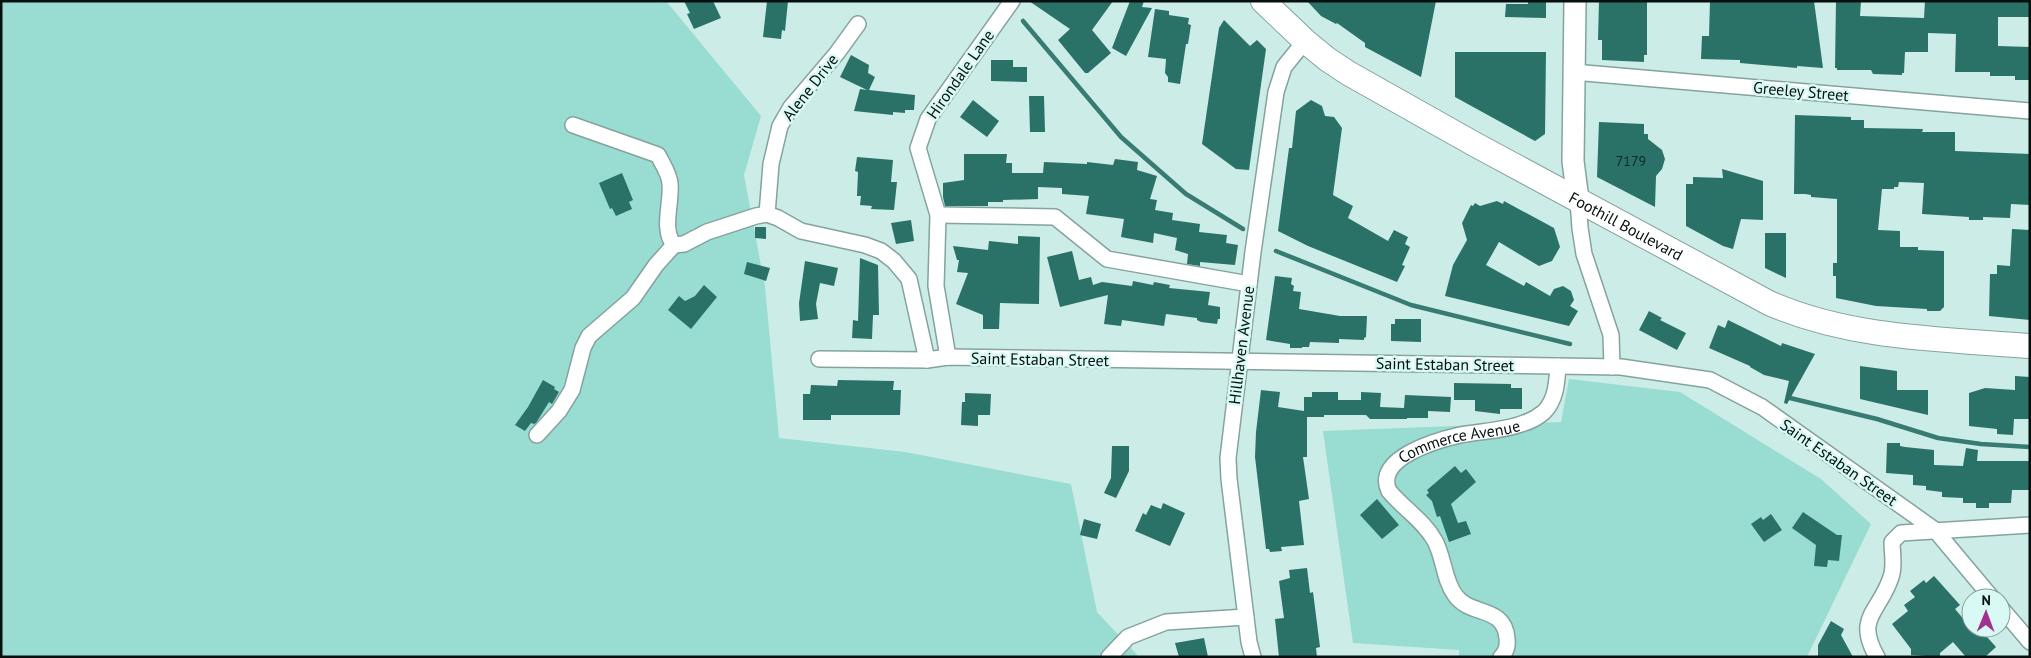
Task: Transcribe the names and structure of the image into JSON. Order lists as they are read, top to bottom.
{
  "streets": {
    "main road": ["Foothill Boulevard"],
    "street": [
      "Hirondale Lane",
      "Alene Drive",
      "Greeley Street",
      "Hillhaven Avenue",
      "Saint Estaban Street",
      "Commerce Avenue"
    ]
  },
  "crossings": [
    ["Hirondale Lane", "Saint Estaban Street"],
    ["Foothill Boulevard", "Hillhaven Avenue"],
    ["Hillhaven Avenue", "Saint Estaban Street"],
    ["Saint Estaban Street", "Commerce Avenue"]
  ],
  "house_numbers": ["7179"],
  "north": "top"
}
